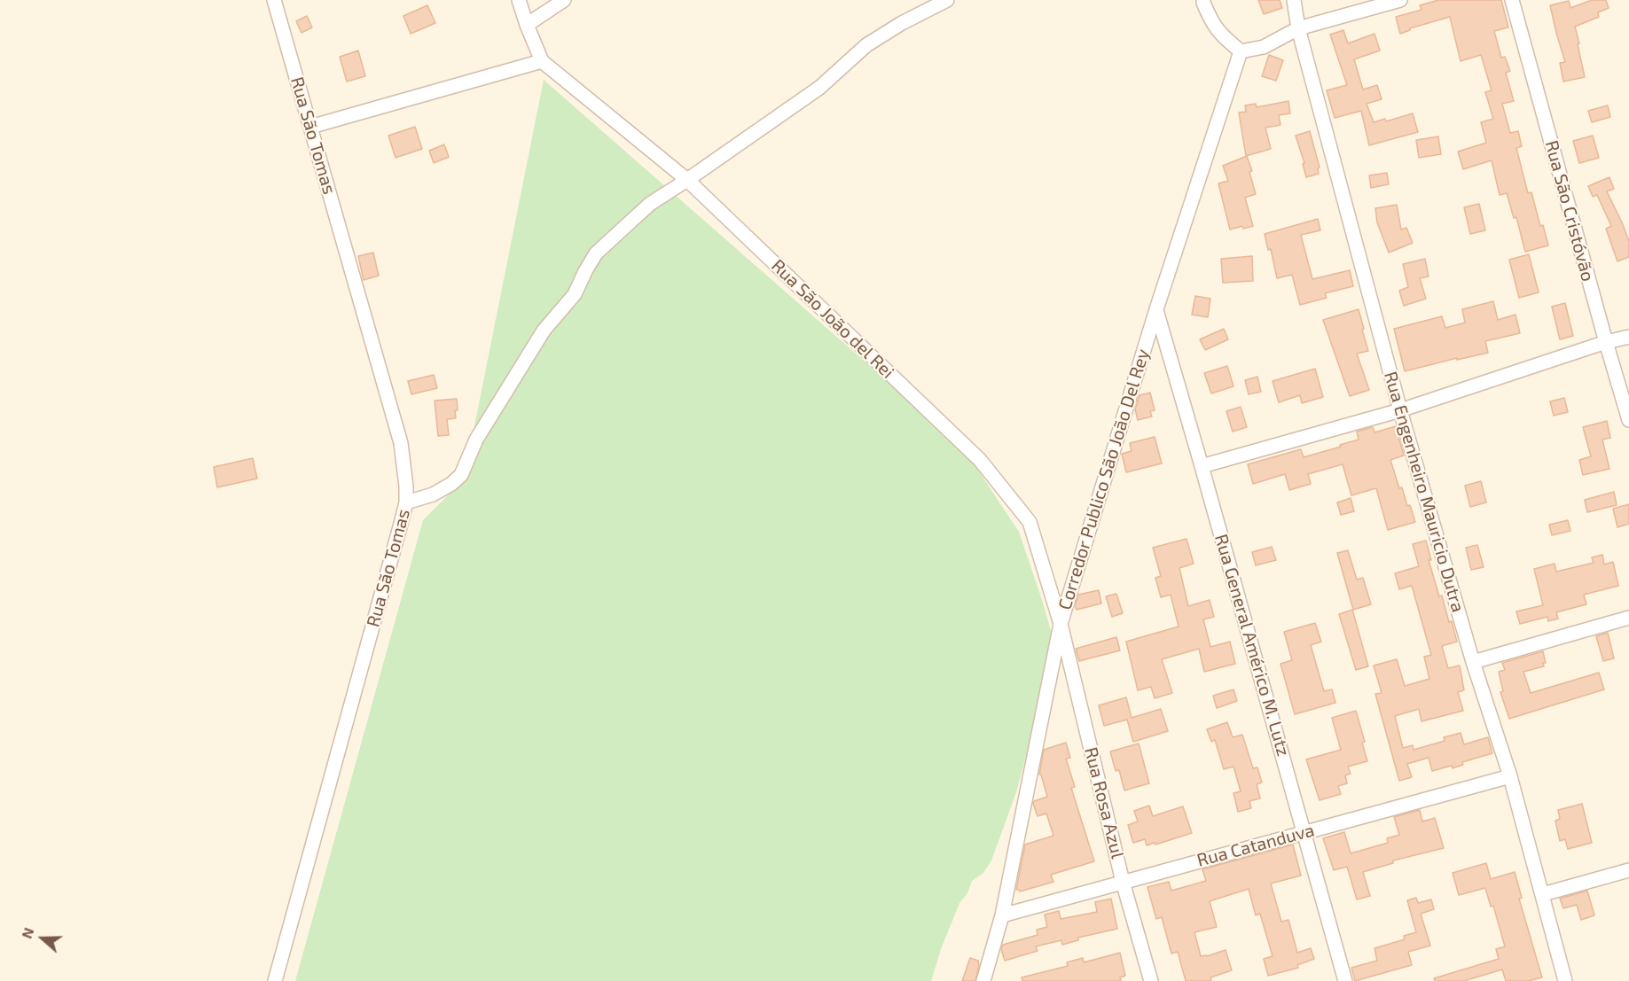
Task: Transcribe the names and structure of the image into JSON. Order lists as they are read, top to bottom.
{
  "streets": {
    "street": [
      "Rua São Tomas",
      "Rua São Cristóvão",
      "Rua São João del Rei",
      "Corredor Publico São João Del Rey",
      "Rua Engenheiro Mauricio Dutra",
      "Rua General Américo M. Lutz",
      "Rua Rosa Azul",
      "Rua Catanduva"
    ]
  },
  "crossings": [
    ["Rua São João del Rei", "Corredor Publico São João Del Rey"],
    ["Rua São João del Rei", "Rua Rosa Azul"],
    ["Corredor Publico São João Del Rey", "Rua General Américo M. Lutz"],
    ["Corredor Publico São João Del Rey", "Rua Rosa Azul"],
    ["Corredor Publico São João Del Rey", "Rua Catanduva"],
    ["Rua Engenheiro Mauricio Dutra", "Rua Catanduva"],
    ["Rua General Américo M. Lutz", "Rua Catanduva"],
    ["Rua Rosa Azul", "Rua Catanduva"]
  ],
  "north": "left"
}
